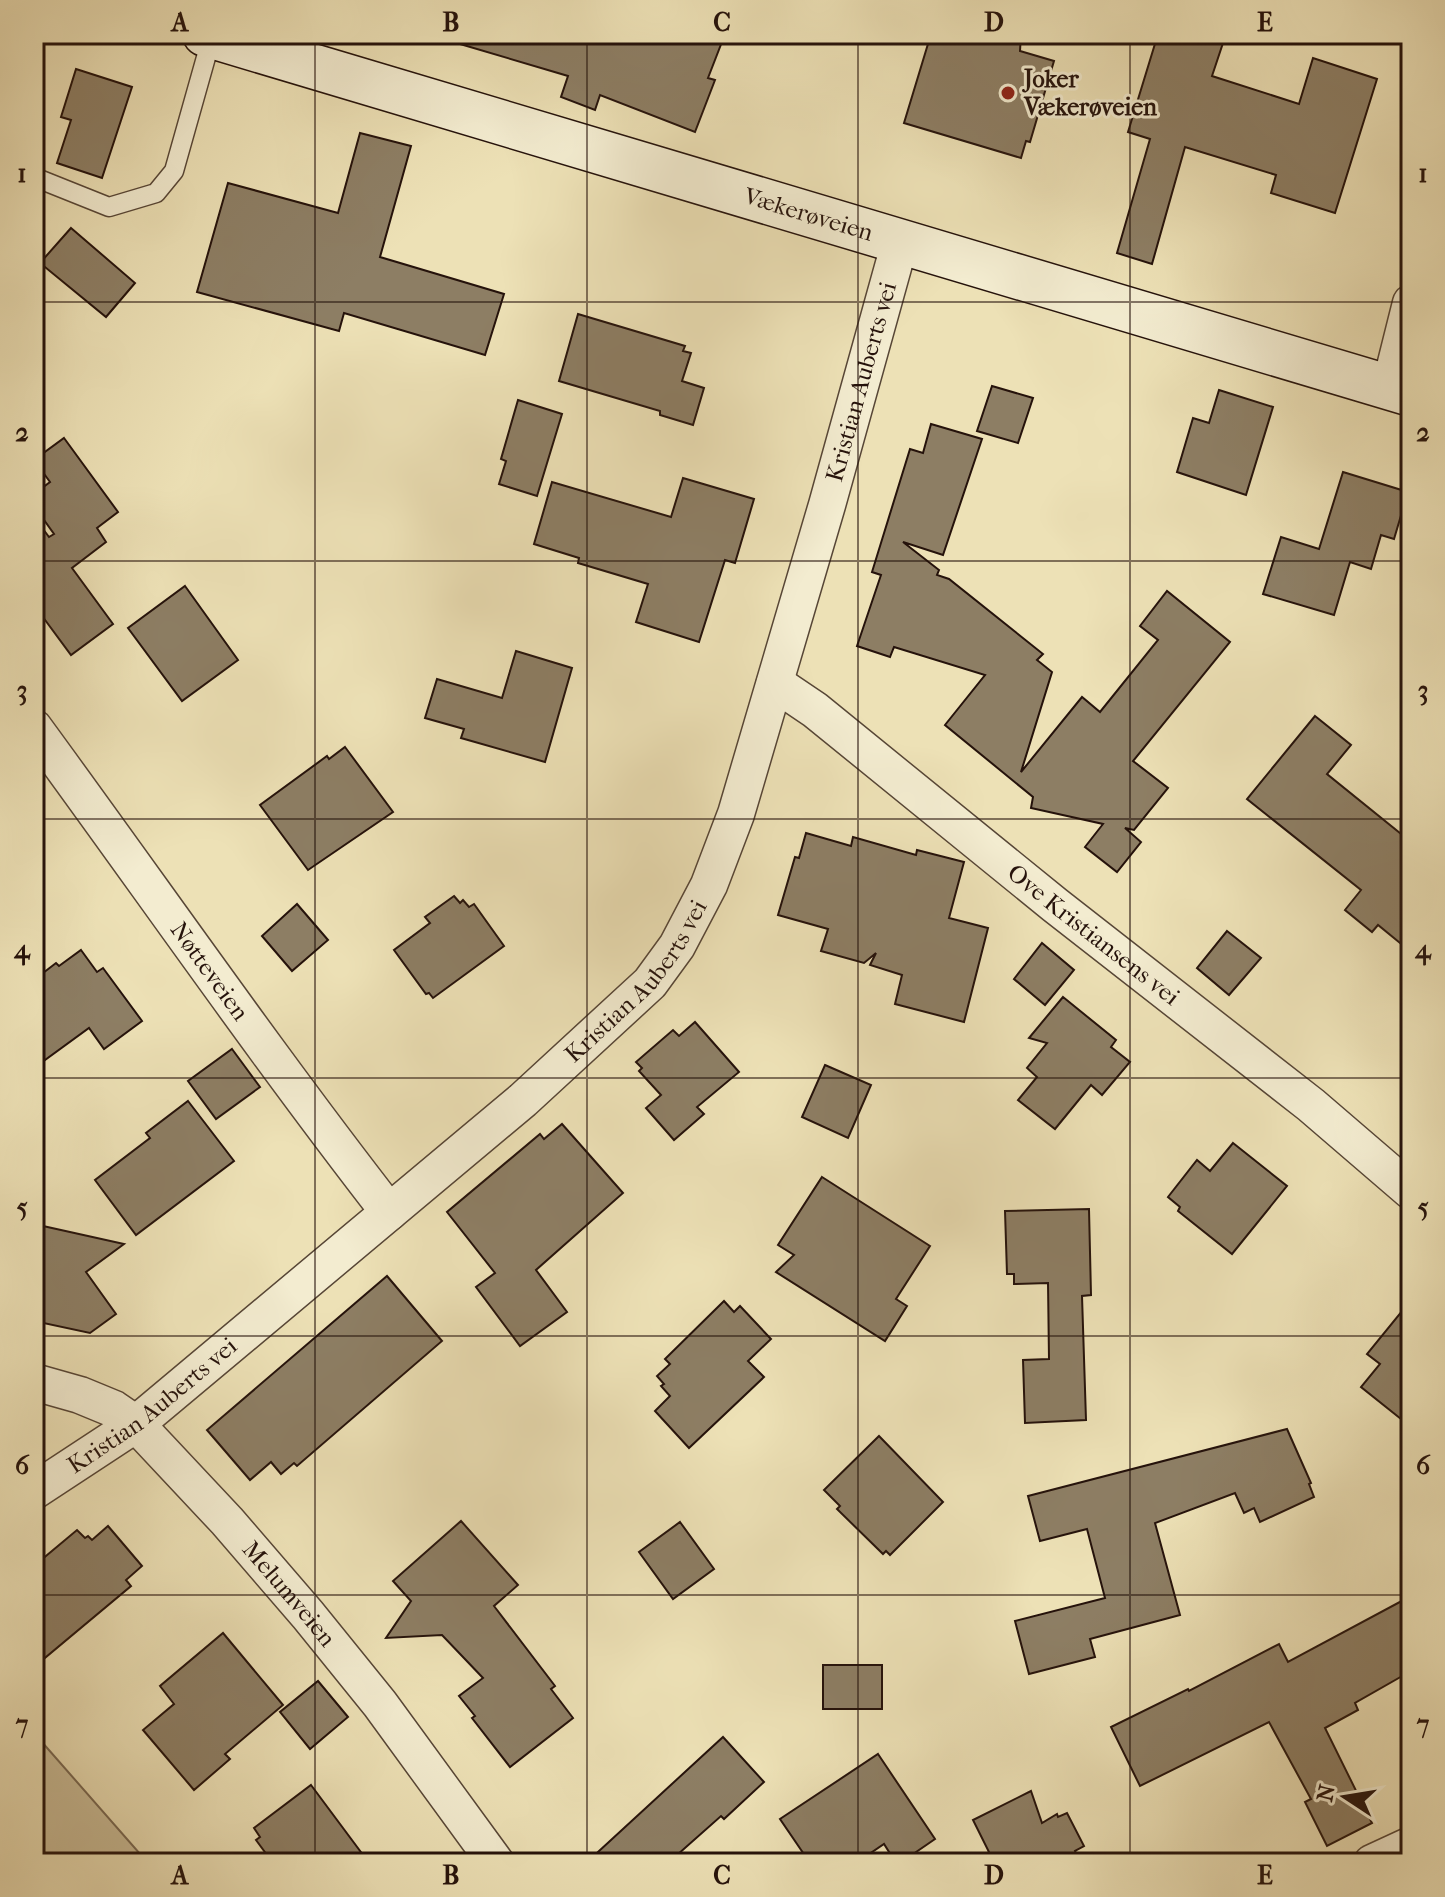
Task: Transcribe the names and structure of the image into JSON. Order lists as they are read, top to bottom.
{
  "streets": {
    "main road": ["Vækerøveien"],
    "street": [
      "Kristian Auberts vei",
      "Ove Kristiansens vei",
      "Nøtteveien",
      "Melumveien"
    ]
  },
  "crossings": [
    ["Vækerøveien", "Kristian Auberts vei"],
    ["Kristian Auberts vei", "Ove Kristiansens vei"],
    ["Kristian Auberts vei", "Nøtteveien"],
    ["Kristian Auberts vei", "Melumveien"]
  ],
  "places": ["Joker Vækerøveien"],
  "north": "left",
  "grid": {
    "columns": [
      "A",
      "B",
      "C",
      "D",
      "E"
    ],
    "rows": [
      "1",
      "2",
      "3",
      "4",
      "5",
      "6",
      "7"
    ]
  }
}
